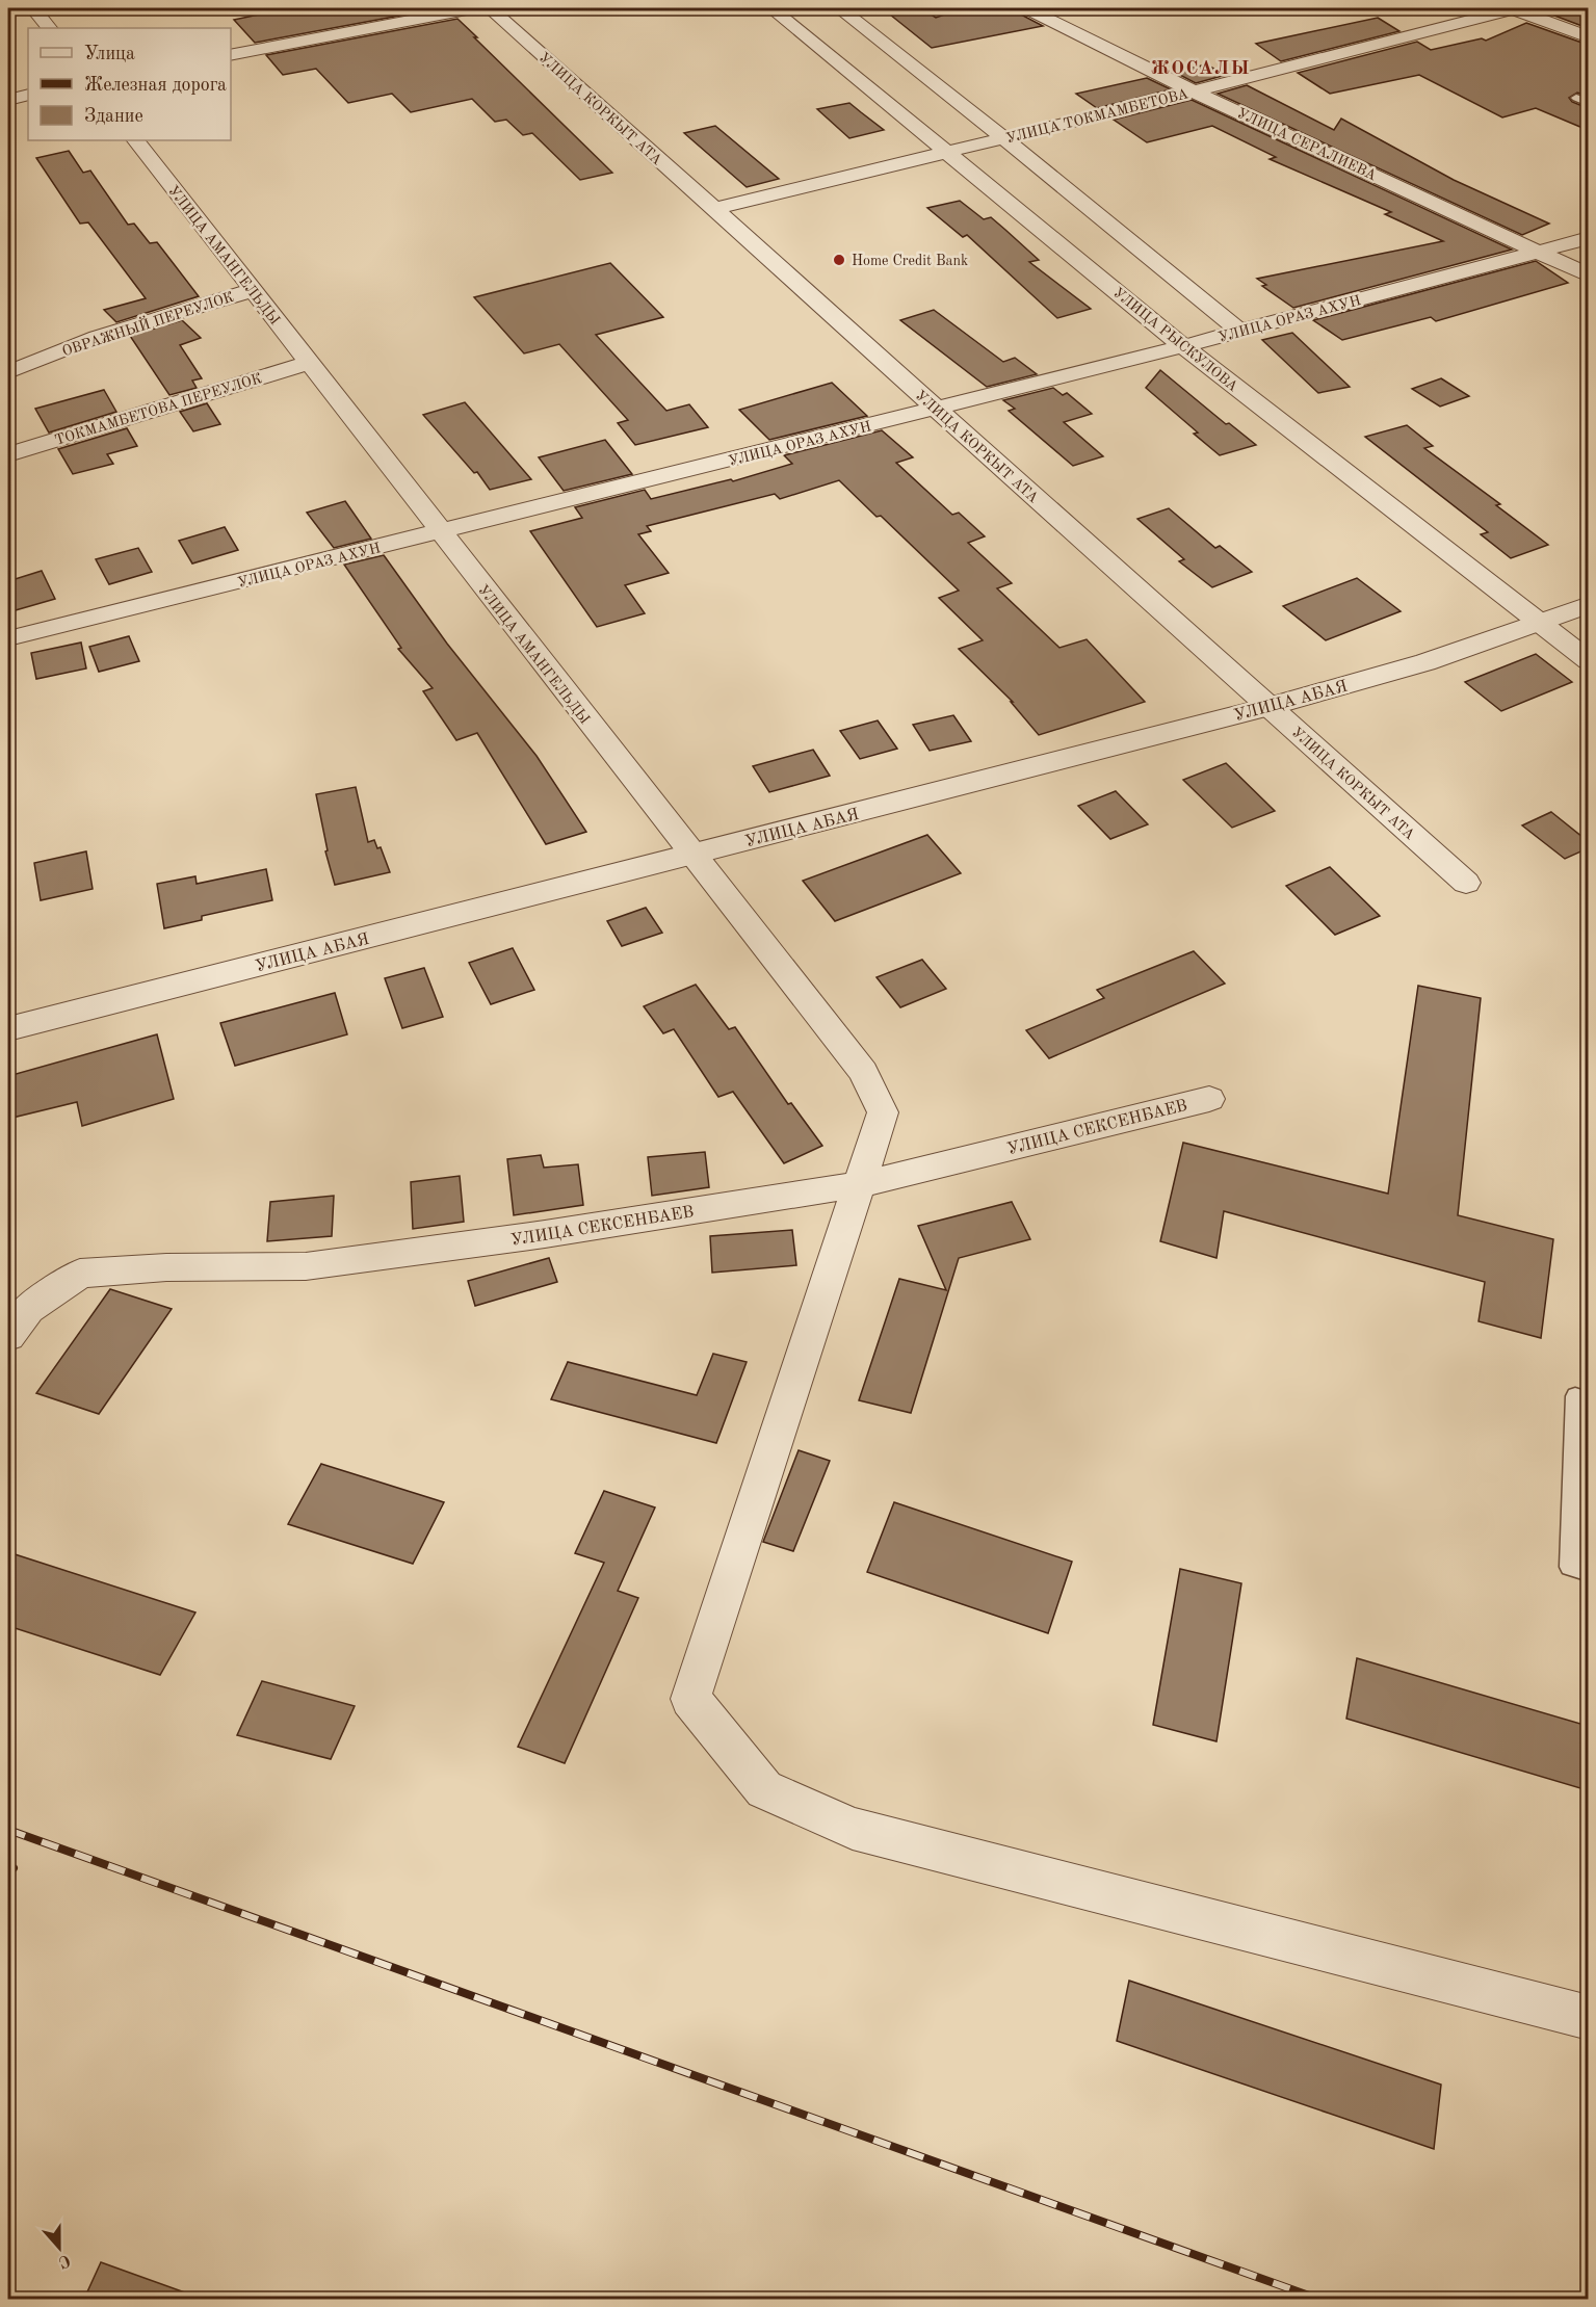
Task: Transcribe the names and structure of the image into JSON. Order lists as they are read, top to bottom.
{
  "streets": {
    "street": [
      "УЛИЦА КОРКЫТ АТА",
      "УЛИЦА ТОКМАМБЕТОВА",
      "УЛИЦА СЕРАЛИЕВА",
      "УЛИЦА АМАНГЕЛЬДЫ",
      "УЛИЦА ОРАЗ АХУН",
      "ОВРАЖНЫЙ ПЕРЕУЛОК",
      "УЛИЦА РЫСКУЛОВА",
      "ТОКМАМБЕТОВА ПЕРЕУЛОК",
      "УЛИЦА АБАЯ",
      "УЛИЦА СЕКСЕНБАЕВ"
    ]
  },
  "crossings": [
    ["УЛИЦА КОРКЫТ АТА", "УЛИЦА ТОКМАМБЕТОВА"],
    ["УЛИЦА КОРКЫТ АТА", "УЛИЦА ОРАЗ АХУН"],
    ["УЛИЦА КОРКЫТ АТА", "УЛИЦА АБАЯ"],
    ["УЛИЦА ТОКМАМБЕТОВА", "УЛИЦА СЕРАЛИЕВА"],
    ["УЛИЦА ТОКМАМБЕТОВА", "УЛИЦА РЫСКУЛОВА"],
    ["УЛИЦА СЕРАЛИЕВА", "УЛИЦА ОРАЗ АХУН"],
    ["УЛИЦА АМАНГЕЛЬДЫ", "УЛИЦА ОРАЗ АХУН"],
    ["УЛИЦА АМАНГЕЛЬДЫ", "ОВРАЖНЫЙ ПЕРЕУЛОК"],
    ["УЛИЦА АМАНГЕЛЬДЫ", "ТОКМАМБЕТОВА ПЕРЕУЛОК"],
    ["УЛИЦА АМАНГЕЛЬДЫ", "УЛИЦА АБАЯ"],
    ["УЛИЦА АМАНГЕЛЬДЫ", "УЛИЦА СЕКСЕНБАЕВ"],
    ["УЛИЦА ОРАЗ АХУН", "УЛИЦА РЫСКУЛОВА"],
    ["УЛИЦА РЫСКУЛОВА", "УЛИЦА АБАЯ"]
  ],
  "districts": ["ЖОСАЛЫ"],
  "places": ["Home Credit Bank"],
  "legend": ["Улица", "Железная дорога", "Здание"],
  "north": "bottom"
}
